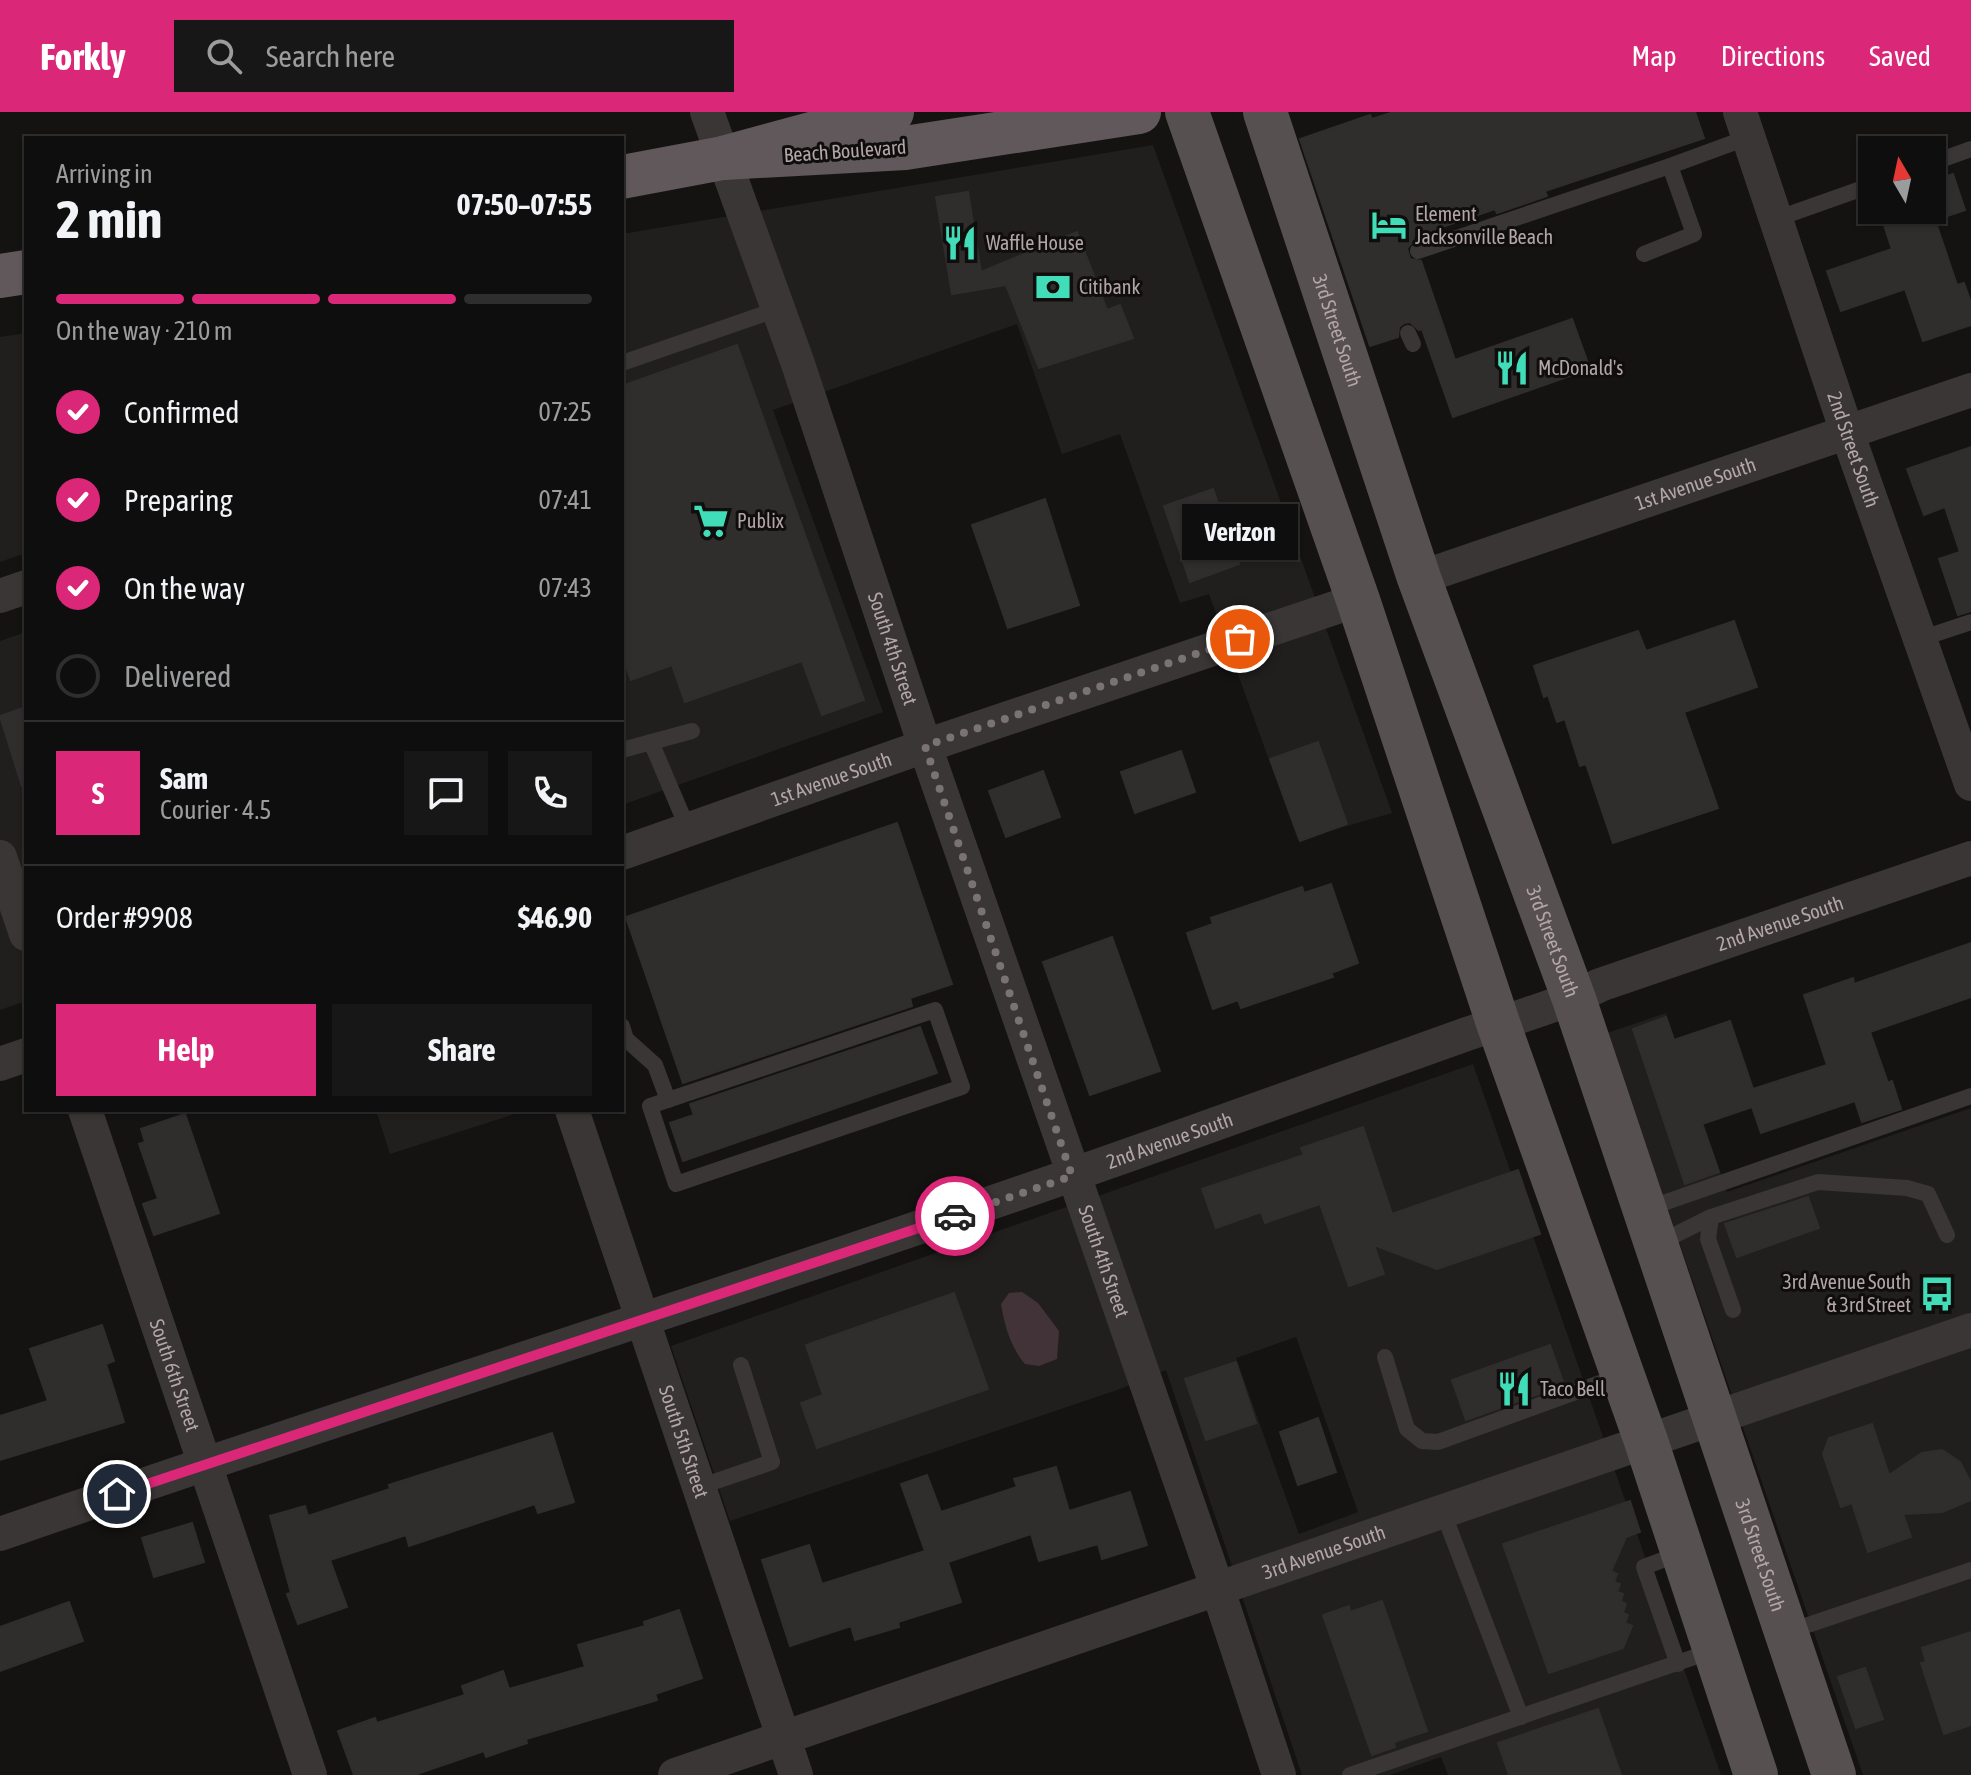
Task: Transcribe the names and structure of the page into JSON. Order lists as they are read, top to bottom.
{
  "streets": {
    "highway": ["Beach Boulevard"],
    "main road": ["3rd Street South"],
    "street": [
      "2nd Street South",
      "1st Avenue South",
      "South 4th Street",
      "2nd Avenue South",
      "South 6th Street",
      "South 5th Street",
      "3rd Avenue South"
    ]
  },
  "crossings": [
    ["Beach Boulevard", "South 4th Street"],
    ["3rd Street South", "1st Avenue South"],
    ["3rd Street South", "2nd Avenue South"],
    ["3rd Street South", "3rd Avenue South"],
    ["2nd Street South", "1st Avenue South"],
    ["1st Avenue South", "South 4th Street"],
    ["South 4th Street", "2nd Avenue South"],
    ["South 4th Street", "3rd Avenue South"],
    ["2nd Avenue South", "South 6th Street"],
    ["2nd Avenue South", "South 5th Street"],
    ["South 5th Street", "3rd Avenue South"]
  ],
  "places": {
    "hotel": ["Element Jacksonville Beach"],
    "restaurant": ["Waffle House", "McDonald's", "Taco Bell"],
    "bank": ["Citibank"],
    "supermarket": ["Publix"],
    "other": ["Verizon"],
    "bus stop": ["3rd Avenue South & 3rd Street"]
  },
  "north": "top",
  "page": {
    "header": "Forkly",
    "search": "Search here",
    "nav": ["Map", "Directions", "Saved"],
    "heading": ["2 min", "Arriving in", "07:50–07:55"],
    "panel": [
      "Sam",
      "Courier · 4.5",
      "Order #9908",
      "$46.90"
    ],
    "bar": "On the way · 210 m",
    "list": [
      ["Confirmed", "07:25"],
      ["Preparing", "07:41"],
      ["On the way", "07:43"],
      "Delivered"
    ],
    "bubble": "Verizon",
    "round": "S",
    "buttons": ["Help", "Share"]
  }
}
